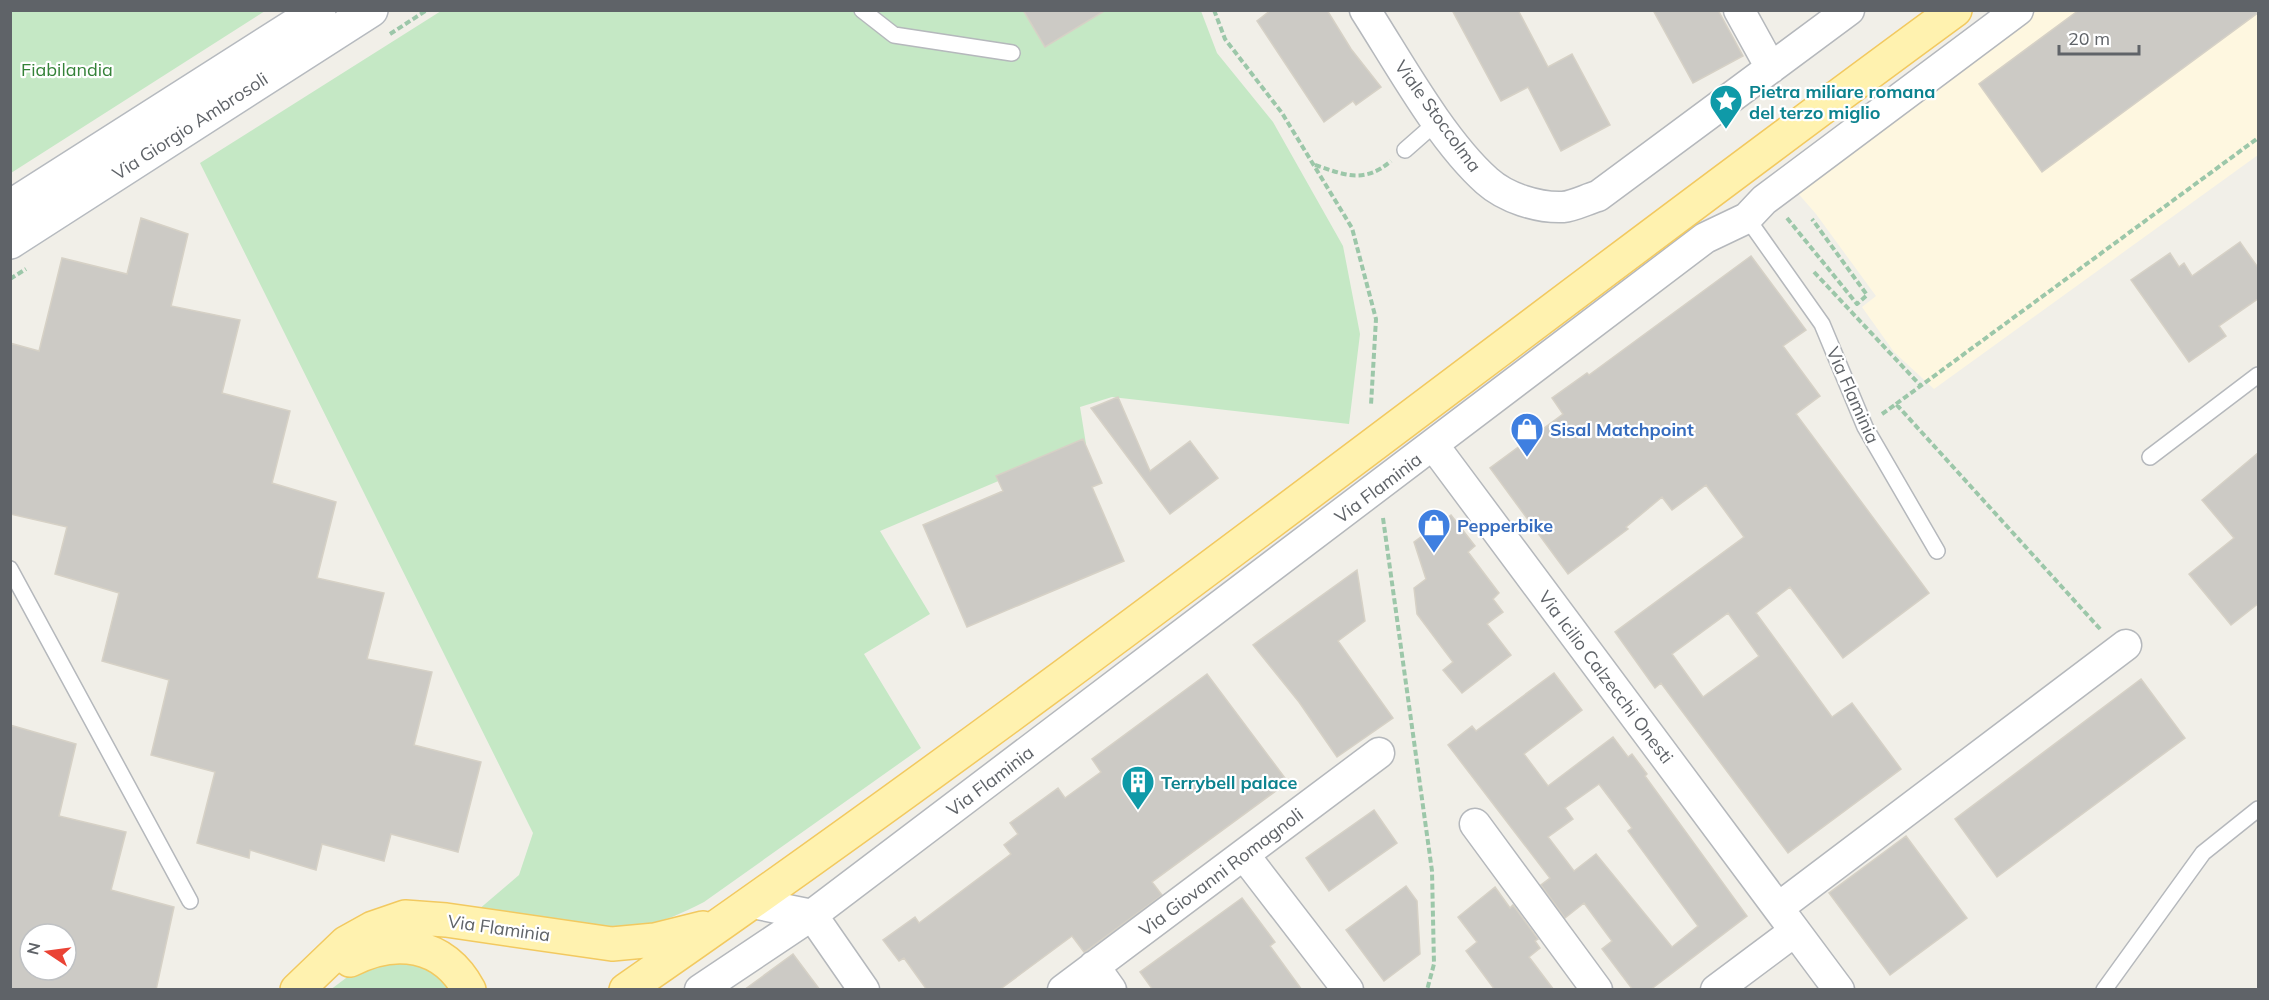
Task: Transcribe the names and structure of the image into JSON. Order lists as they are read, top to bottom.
{
  "streets": {
    "main road": ["Via Giorgio Ambrosoli", "Via Flaminia"],
    "street": ["Viale Stoccolma", "Via Icilio Calzecchi Onesti", "Via Giovanni Romagnoli"]
  },
  "crossings": [
    ["Via Flaminia", "Via Icilio Calzecchi Onesti"]
  ],
  "parks": ["Fiabilandia"],
  "places": {
    "place": ["Pietra miliare romana del terzo miglio"],
    "shop": ["Sisal Matchpoint", "Pepperbike"],
    "building": ["Terrybell palace"]
  },
  "scale_bar": "20 m",
  "north": "left"
}
